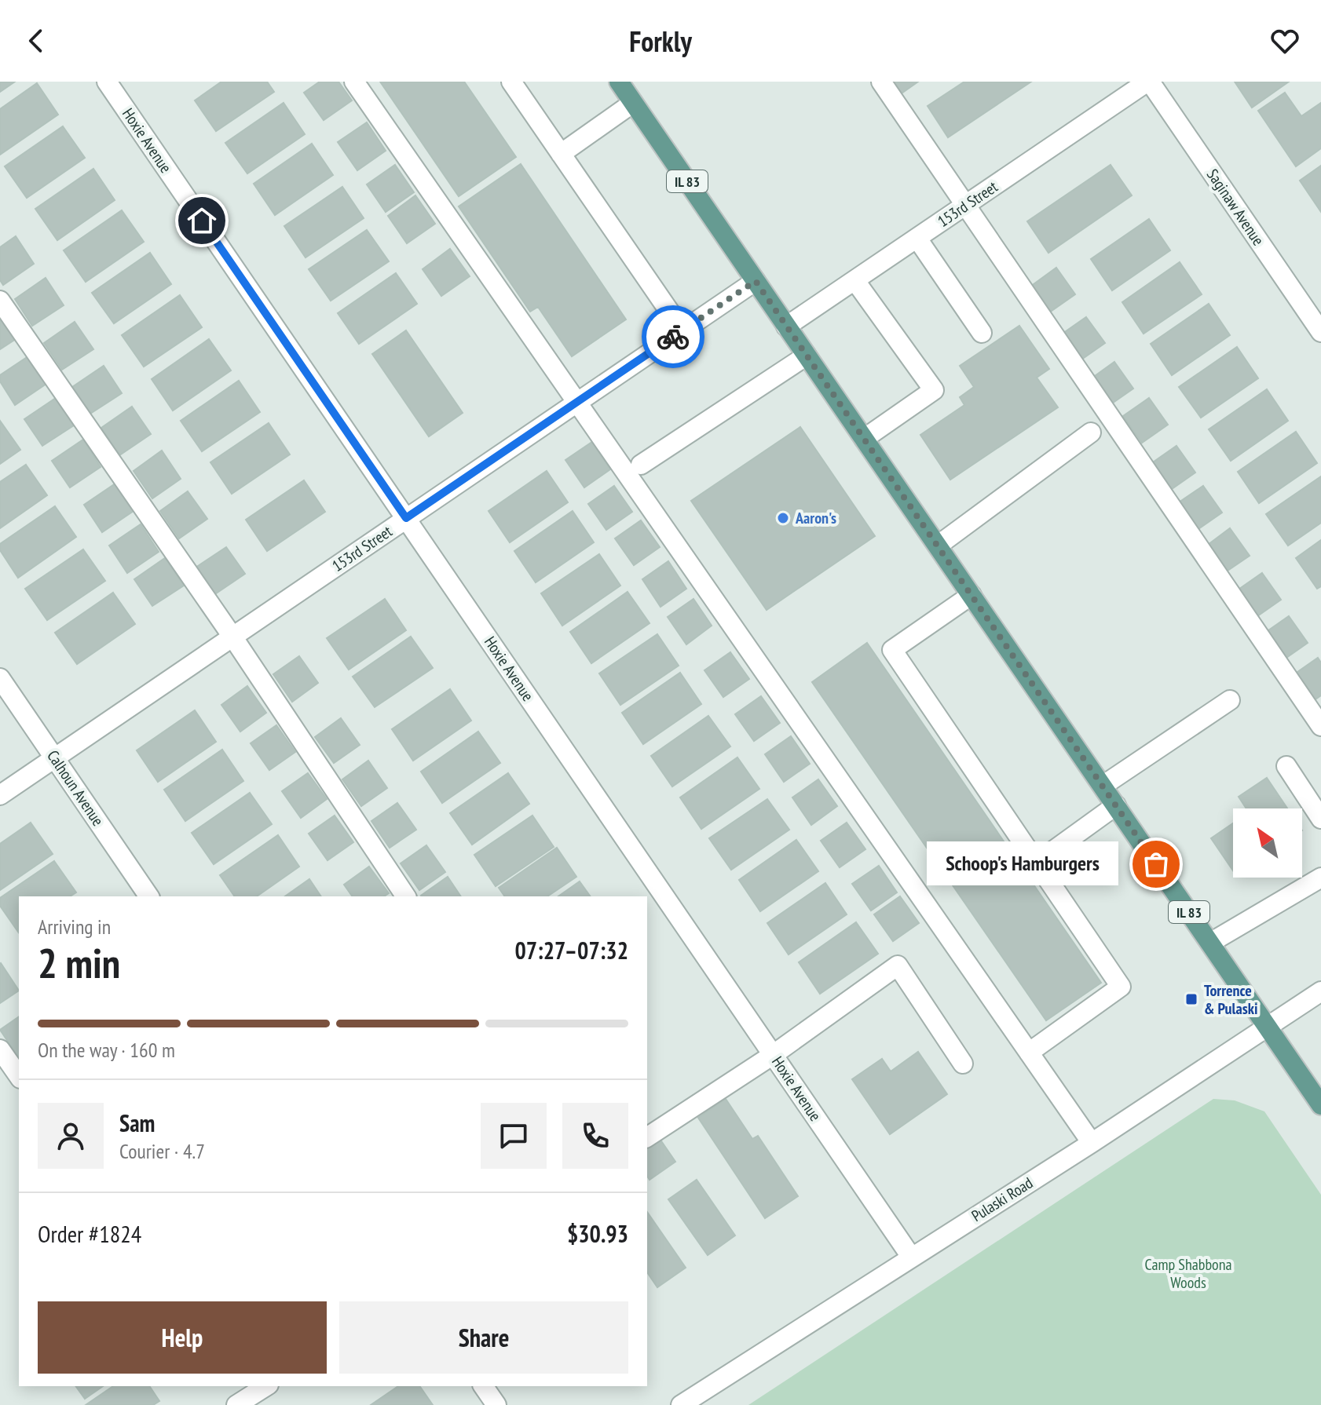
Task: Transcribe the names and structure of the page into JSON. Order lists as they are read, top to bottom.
{
  "streets": {
    "main road": ["IL 83"],
    "street": [
      "Hoxie Avenue",
      "153rd Street",
      "Saginaw Avenue",
      "Calhoun Avenue",
      "Pulaski Road"
    ]
  },
  "crossings": [
    ["Hoxie Avenue", "153rd Street"],
    ["Hoxie Avenue", "Pulaski Road"],
    ["IL 83", "153rd Street"],
    ["IL 83", "Pulaski Road"],
    ["153rd Street", "Saginaw Avenue"],
    ["153rd Street", "Calhoun Avenue"]
  ],
  "parks": ["Camp Shabbona Woods"],
  "places": {
    "other": ["Aaron's", "Schoop's Hamburgers"],
    "transit": ["Torrence & Pulaski"]
  },
  "north": "top left",
  "page": {
    "header": "Forkly",
    "bubble": "Schoop's Hamburgers",
    "heading": ["2 min", "Arriving in", "07:27–07:32"],
    "panel": [
      "Sam",
      "Courier · 4.7",
      "Order #1824",
      "$30.93"
    ],
    "bar": "On the way · 160 m",
    "buttons": ["Help", "Share"]
  }
}
